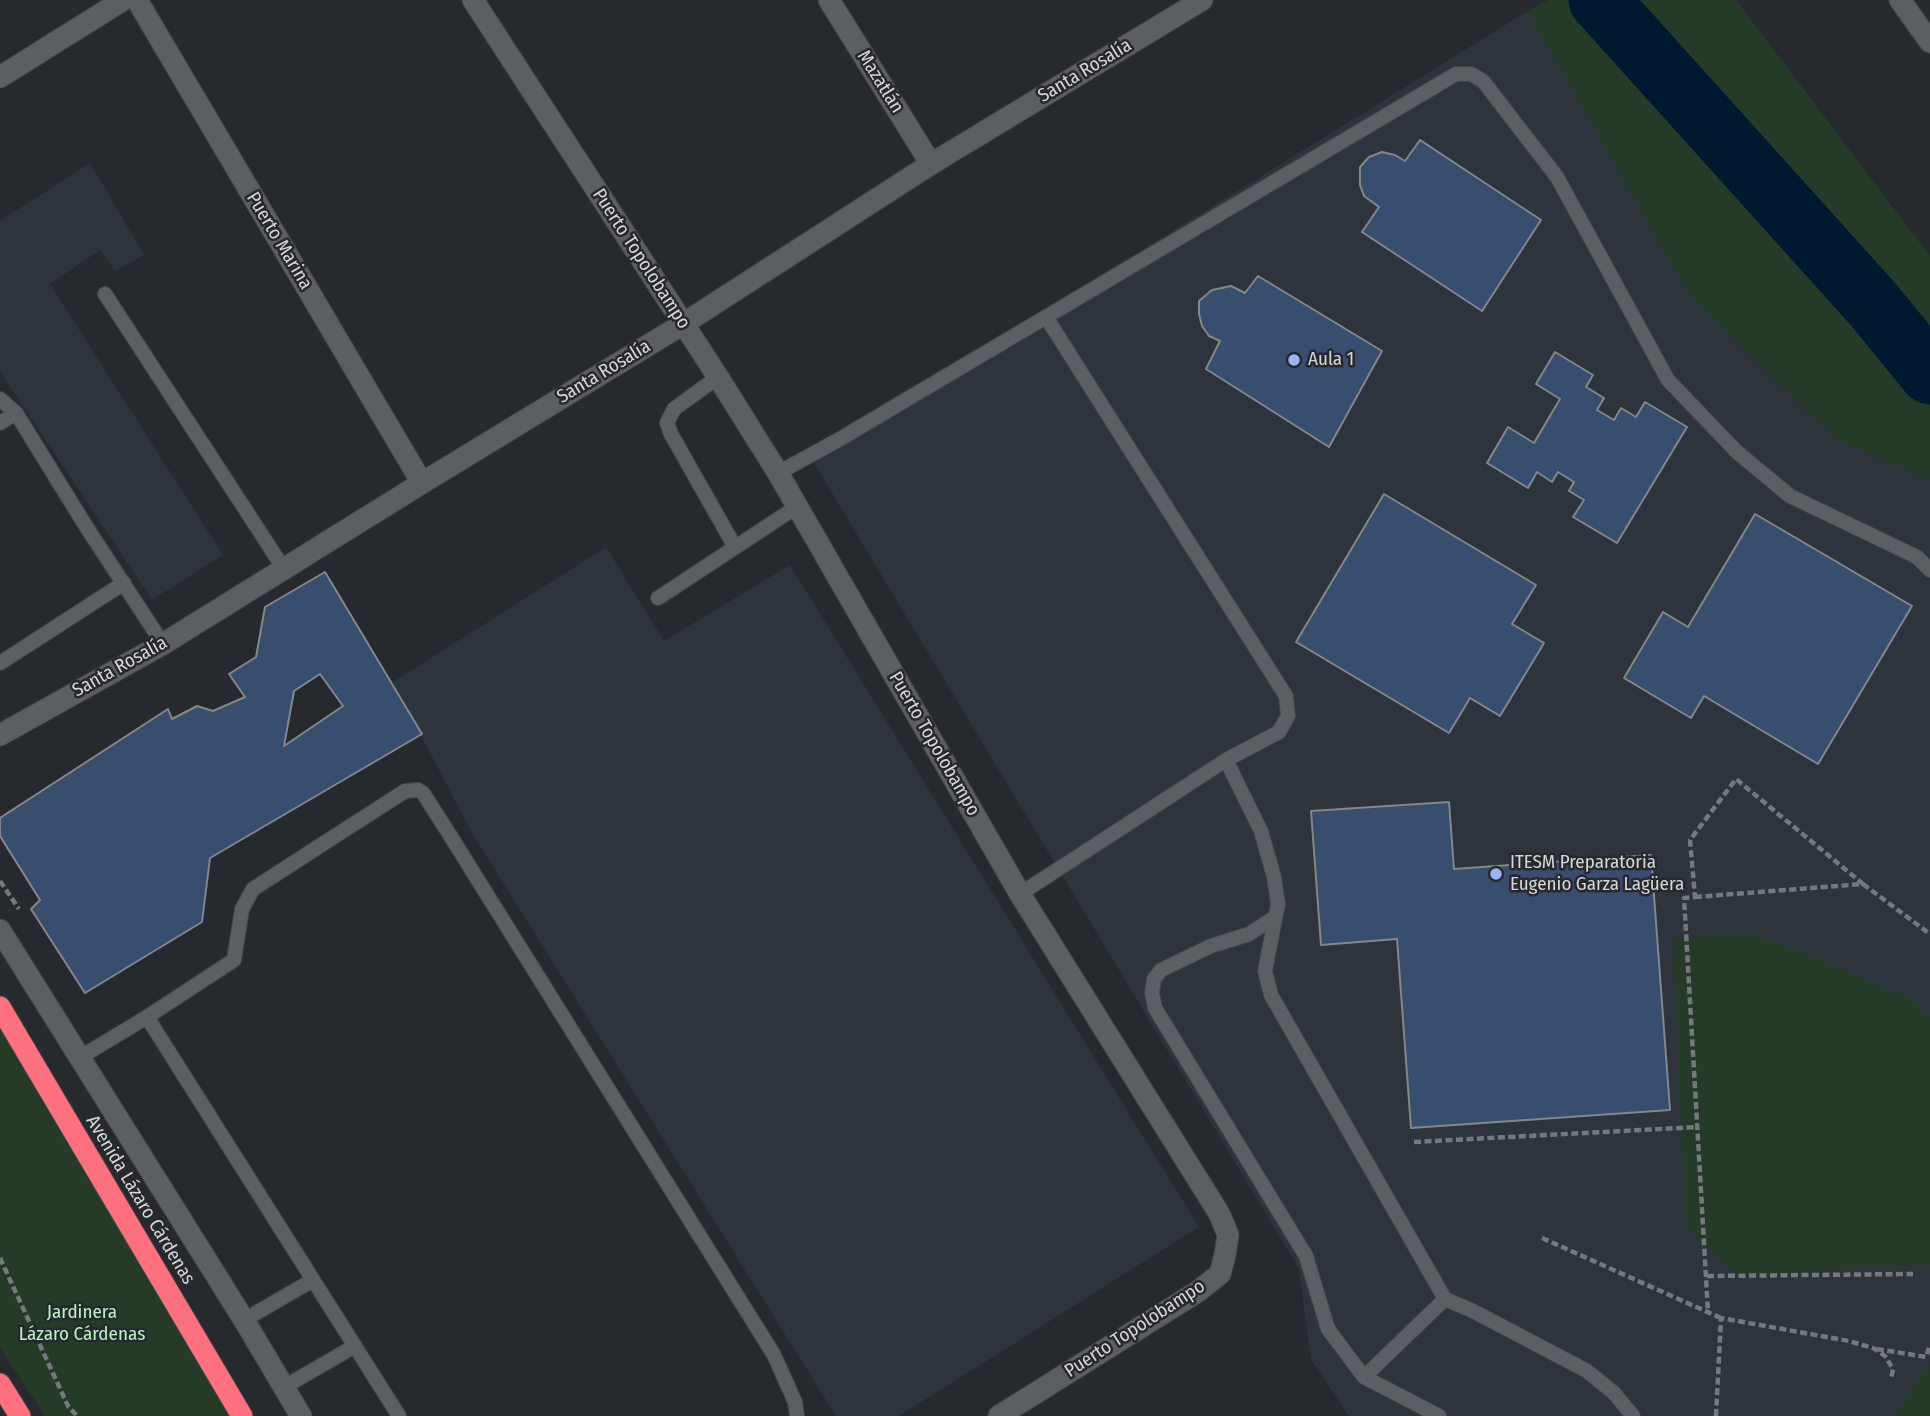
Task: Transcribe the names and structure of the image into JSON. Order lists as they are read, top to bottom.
{
  "streets": {
    "highway": ["Avenida Lázaro Cárdenas"],
    "street": [
      "Santa Rosalía",
      "Mazatlán",
      "Puerto Marina",
      "Puerto Topolobampo"
    ]
  },
  "crossings": [
    ["Santa Rosalía", "Mazatlán"],
    ["Santa Rosalía", "Puerto Marina"],
    ["Santa Rosalía", "Puerto Topolobampo"]
  ],
  "parks": ["Jardinera Lázaro Cárdenas"],
  "places": ["Aula 1", "ITESM Preparatoria Eugenio Garza Lagüera"]
}
